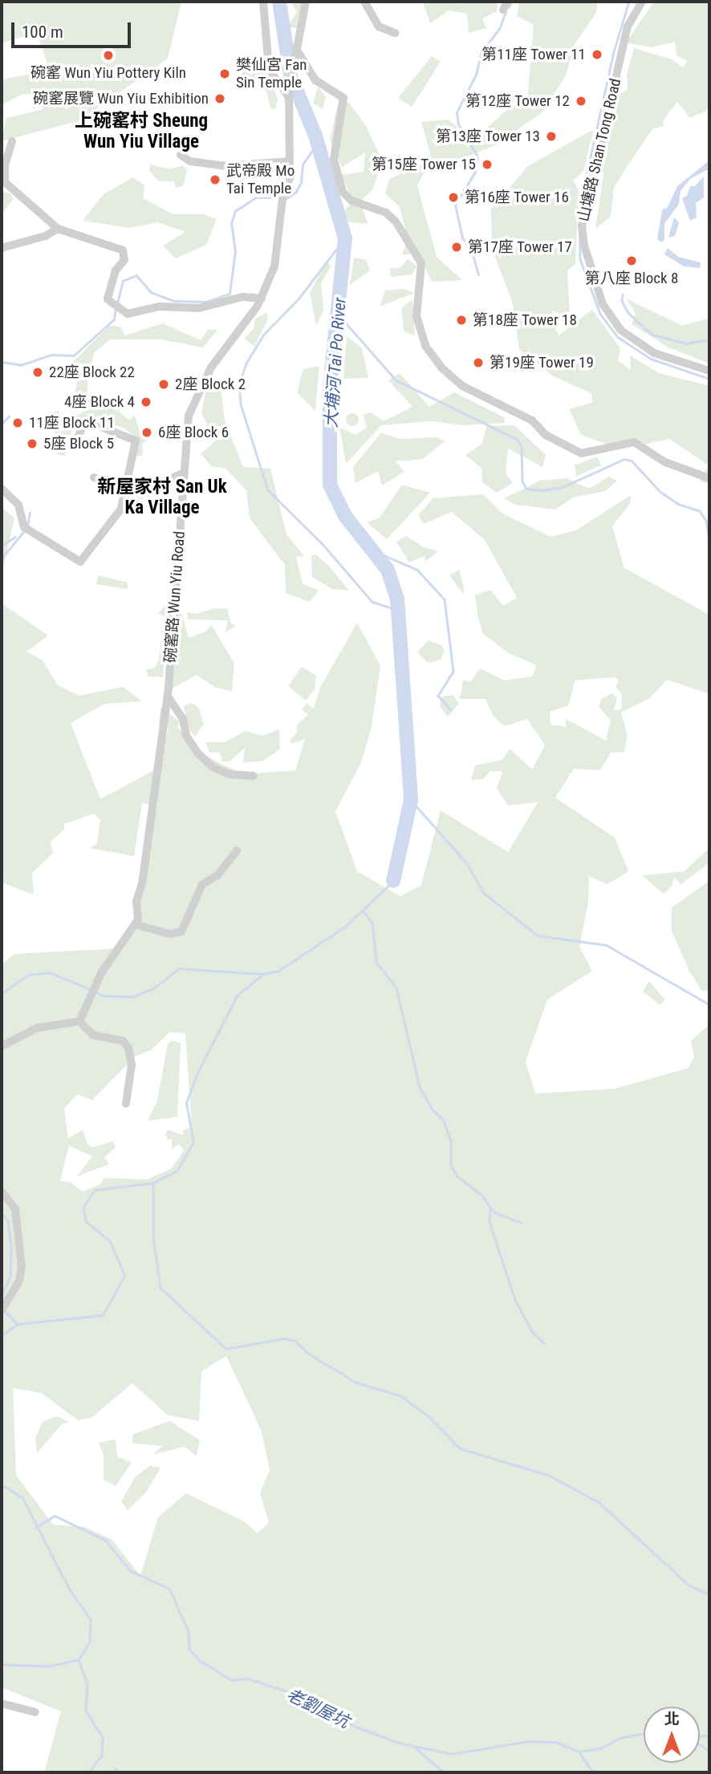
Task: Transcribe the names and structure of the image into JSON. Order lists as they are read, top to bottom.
{
  "streets": {
    "street": ["山塘路 Shan Tong Road", "碗窰路 Wun Yiu Road"]
  },
  "districts": ["上碗窰村 Sheung Wun Yiu Village", "新屋家村 San Uk Ka Village"],
  "water": ["大埔河 Tai Po River", "老劉屋坑"],
  "places": [
    "第11座 Tower 11",
    "碗窰 Wun Yiu Pottery Kiln",
    "樊仙宮 Fan Sin Temple",
    "碗窰展覽 Wun Yiu Exhibition",
    "第12座 Tower 12",
    "第13座 Tower 13",
    "第15座 Tower 15",
    "武帝殿 Mo Tai Temple",
    "第16座 Tower 16",
    "第17座 Tower 17",
    "第八座 Block 8",
    "第18座 Tower 18",
    "第19座 Tower 19",
    "22座 Block 22",
    "2座 Block 2",
    "4座 Block 4",
    "11座 Block 11",
    "6座 Block 6",
    "5座 Block 5"
  ],
  "scale_bar": "100 m",
  "north": "top"
}
